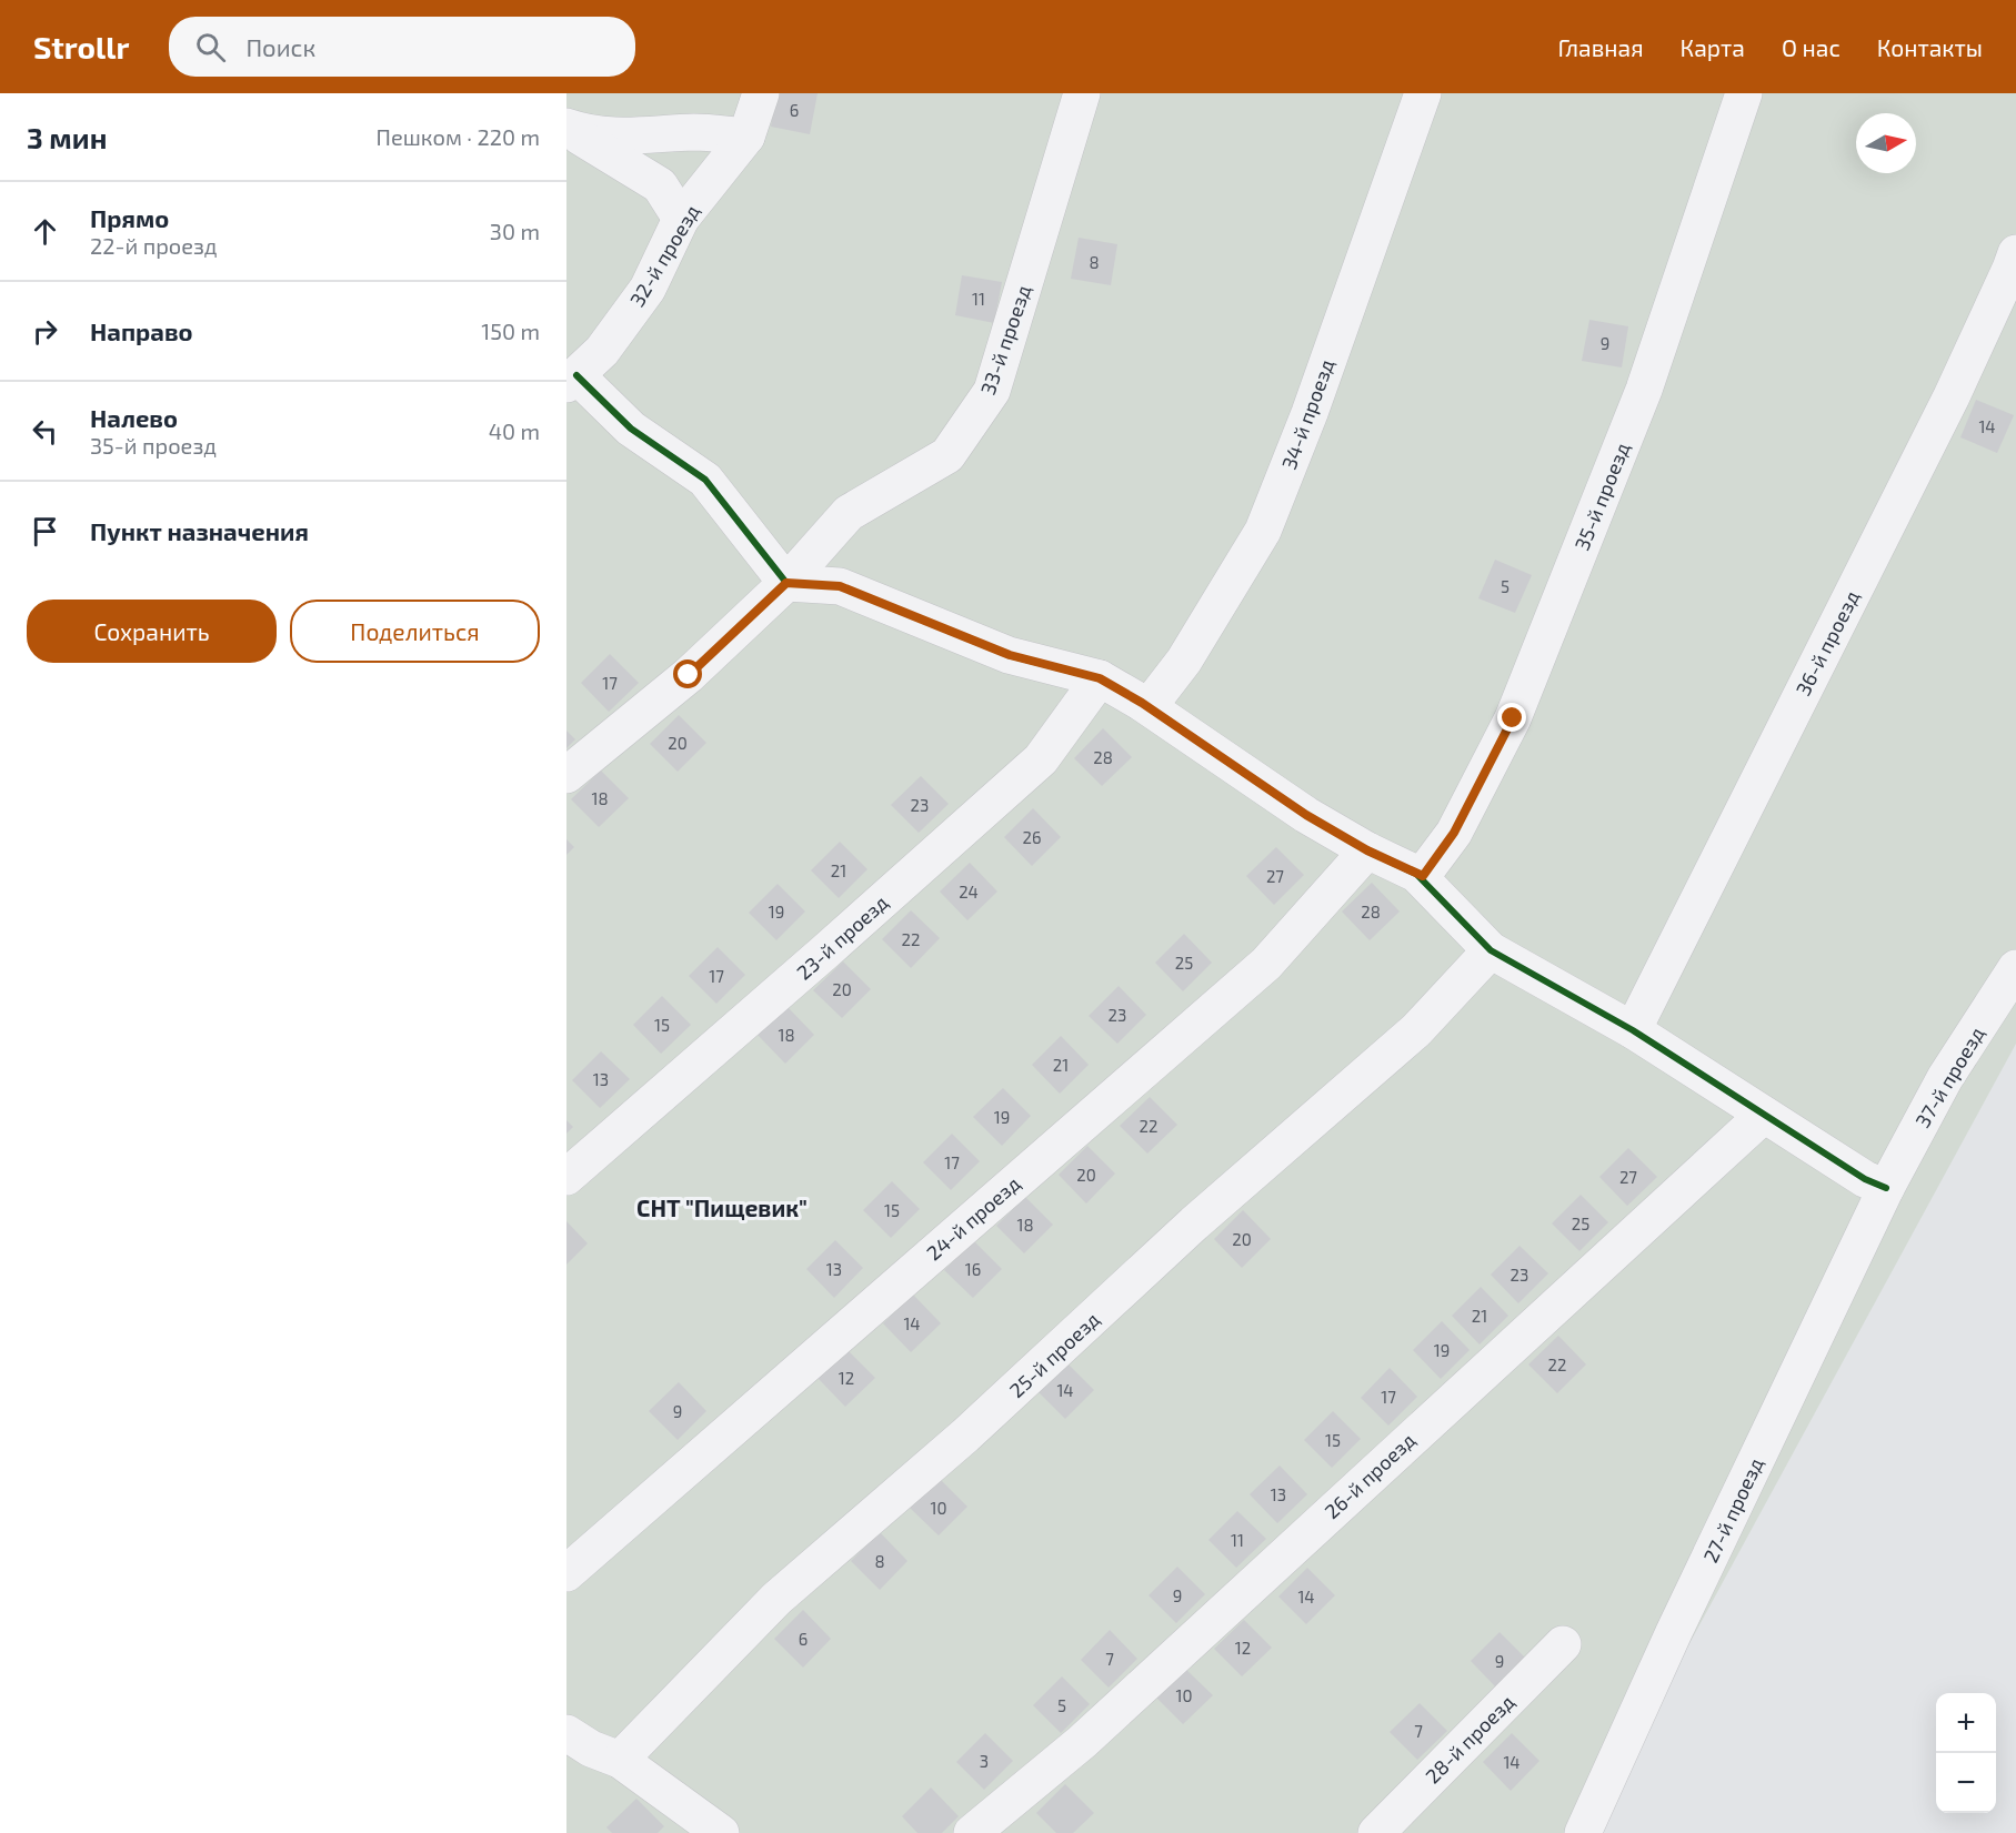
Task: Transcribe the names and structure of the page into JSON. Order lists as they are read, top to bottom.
{
  "streets": {
    "street": [
      "32-й проезд",
      "33-й проезд",
      "34-й проезд",
      "35-й проезд",
      "36-й проезд",
      "23-й проезд",
      "37-й проезд",
      "24-й проезд",
      "25-й проезд",
      "26-й проезд",
      "27-й проезд",
      "28-й проезд"
    ]
  },
  "crossings": [
    ["37-й проезд", "27-й проезд"]
  ],
  "districts": ["СНТ \"Пищевик\""],
  "house_numbers": [
    "6",
    "8",
    "11",
    "9",
    "14",
    "5",
    "17",
    "20",
    "28",
    "18",
    "23",
    "26",
    "21",
    "27",
    "24",
    "19",
    "28",
    "22",
    "25",
    "17",
    "20",
    "23",
    "15",
    "18",
    "21",
    "13",
    "19",
    "22",
    "17",
    "20",
    "27",
    "15",
    "25",
    "18",
    "20",
    "13",
    "16",
    "23",
    "21",
    "14",
    "19",
    "22",
    "12",
    "14",
    "17",
    "9",
    "15",
    "13",
    "10",
    "11",
    "8",
    "9",
    "14",
    "6",
    "12",
    "7",
    "9",
    "10",
    "5",
    "7",
    "3",
    "14"
  ],
  "north": "right",
  "page": {
    "header": "Strollr",
    "search": "Поиск",
    "nav": [
      "Главная",
      "Карта",
      "О нас",
      "Контакты"
    ],
    "heading": ["3 мин", "Пешком · 220 m"],
    "list": [
      ["Прямо", "22-й проезд", "30 m"],
      ["Направо", "150 m"],
      ["Налево", "35-й проезд", "40 m"],
      "Пункт назначения"
    ],
    "buttons": ["Сохранить", "Поделиться"],
    "map_buttons": ["+", "−"]
  }
}
